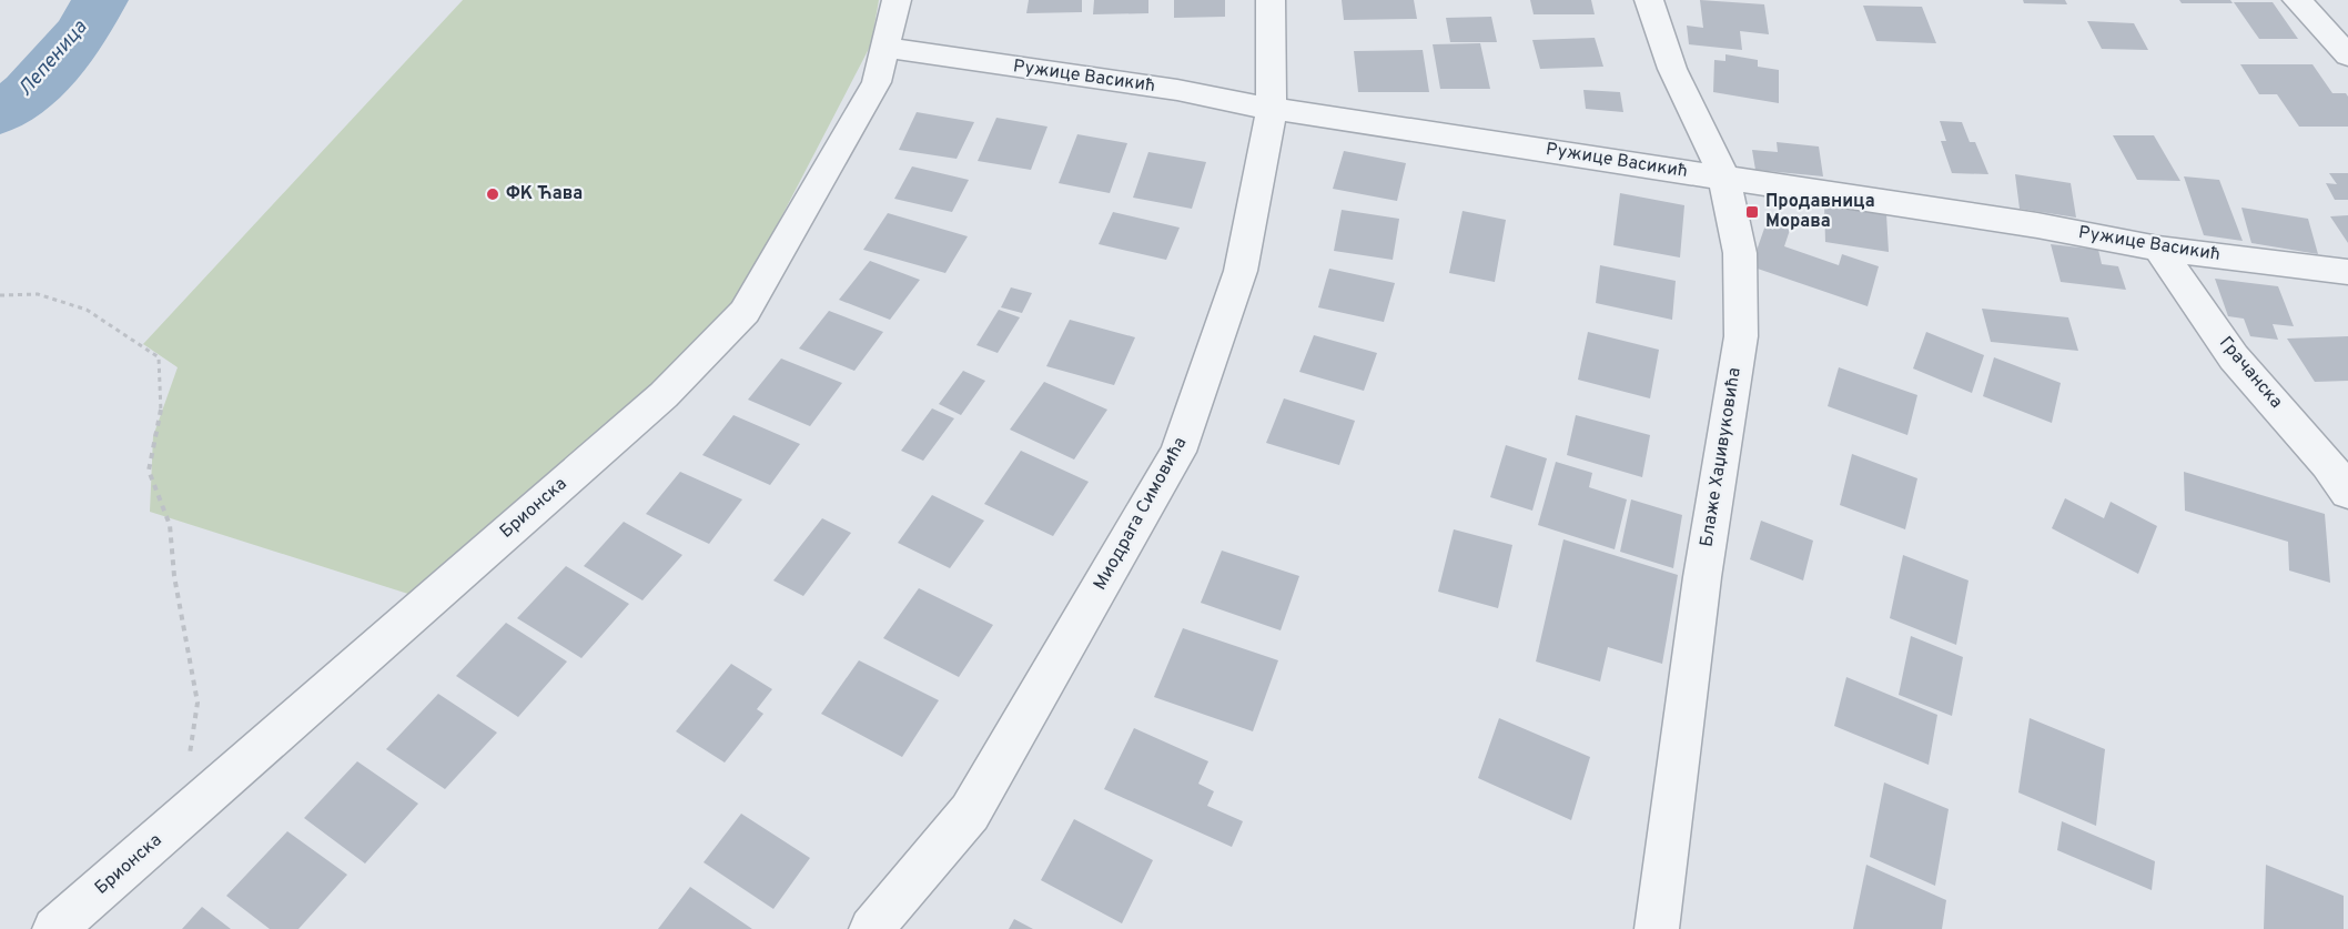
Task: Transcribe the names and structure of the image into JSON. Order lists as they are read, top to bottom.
{
  "streets": {
    "street": [
      "Ружице Васикић",
      "Грачанска",
      "Блаже Хаџивуковића",
      "Брионска",
      "Миодрага Симовића"
    ]
  },
  "crossings": [
    ["Ружице Васикић", "Грачанска"],
    ["Ружице Васикић", "Блаже Хаџивуковића"],
    ["Ружице Васикић", "Брионска"],
    ["Ружице Васикић", "Миодрага Симовића"]
  ],
  "water": ["Лепеница"],
  "places": {
    "other": ["ФК Ћава"],
    "transit": ["Продавница Морава"]
  }
}
